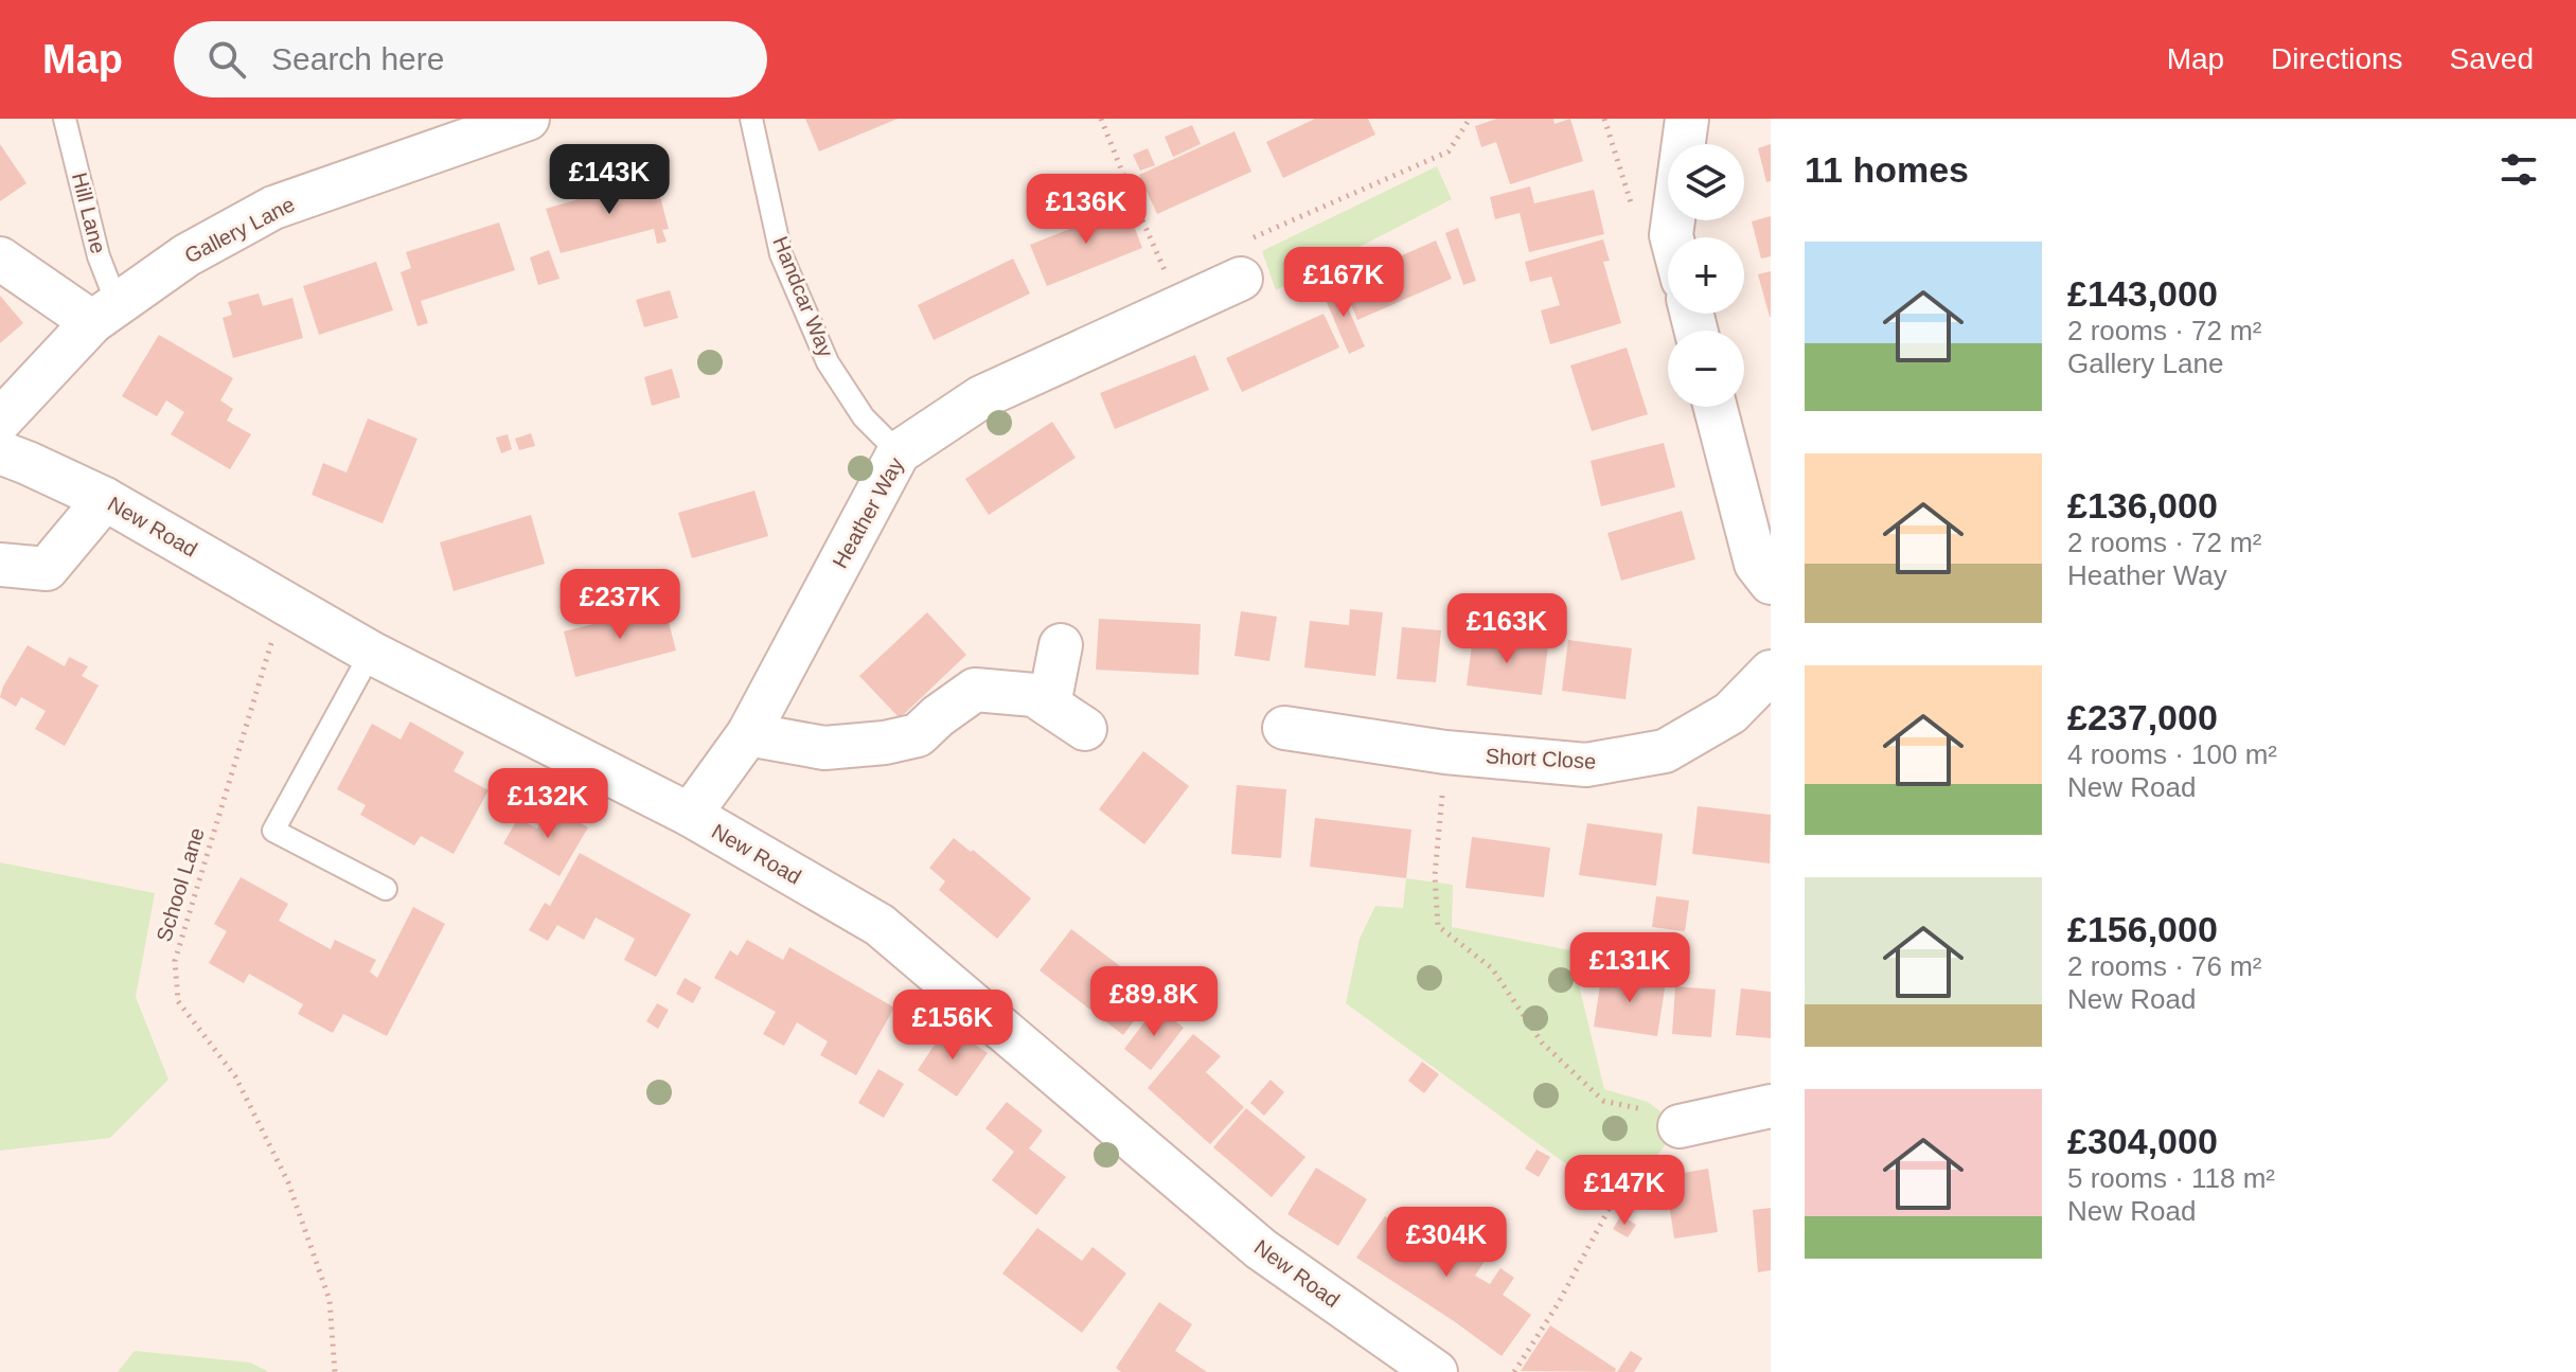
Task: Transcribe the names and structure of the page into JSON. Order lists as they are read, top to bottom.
{
  "streets": {
    "street": [
      "Gallery Lane",
      "Heather Way",
      "New Road",
      "Short Close"
    ],
    "lane": ["Hill Lane", "Handcar Way"],
    "path": ["School Lane"]
  },
  "crossings": [
    ["Hill Lane", "Gallery Lane"],
    ["Handcar Way", "Heather Way"],
    ["Heather Way", "New Road"],
    ["New Road", "School Lane"]
  ],
  "page": {
    "header": "Map",
    "search": "Search here",
    "nav": ["Map", "Directions", "Saved"],
    "heading": "11 homes",
    "map_buttons": ["+", "−"],
    "price": [
      "£143K",
      "£136K",
      "£167K",
      "£237K",
      "£163K",
      "£132K",
      "£131K",
      "£89.8K",
      "£156K",
      "£147K",
      "£304K"
    ],
    "list": [
      {
        "name": "£143,000",
        "note": "2 rooms · 72 m² · Gallery Lane"
      },
      {
        "name": "£136,000",
        "note": "2 rooms · 72 m² · Heather Way"
      },
      {
        "name": "£237,000",
        "note": "4 rooms · 100 m² · New Road"
      },
      {
        "name": "£156,000",
        "note": "2 rooms · 76 m² · New Road"
      },
      {
        "name": "£304,000",
        "note": "5 rooms · 118 m² · New Road"
      }
    ]
  }
}
